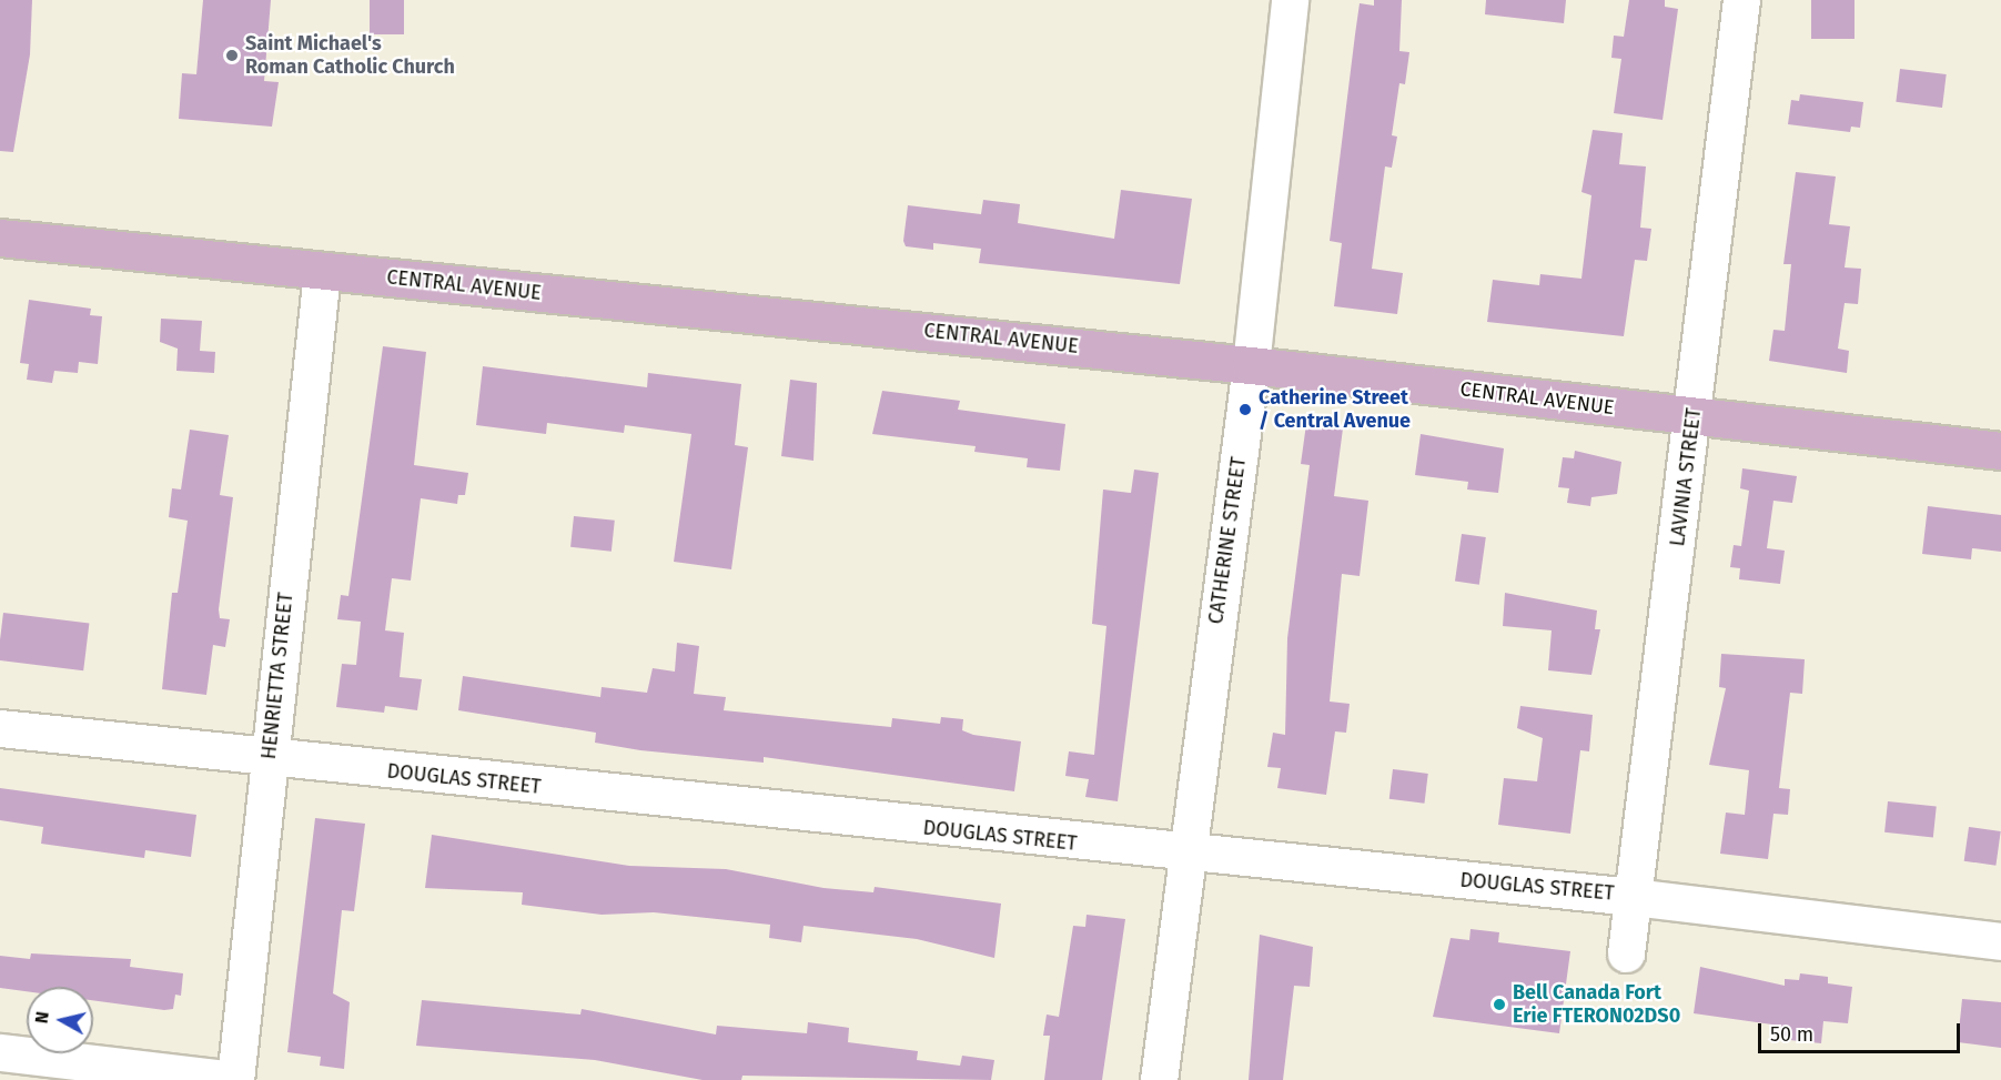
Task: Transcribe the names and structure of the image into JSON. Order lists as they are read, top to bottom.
{
  "streets": {
    "main road": ["CENTRAL AVENUE"],
    "street": [
      "LAVINIA STREET",
      "CATHERINE STREET",
      "HENRIETTA STREET",
      "DOUGLAS STREET"
    ]
  },
  "crossings": [
    ["CENTRAL AVENUE", "LAVINIA STREET"],
    ["CENTRAL AVENUE", "CATHERINE STREET"],
    ["CENTRAL AVENUE", "HENRIETTA STREET"],
    ["LAVINIA STREET", "DOUGLAS STREET"],
    ["CATHERINE STREET", "DOUGLAS STREET"],
    ["HENRIETTA STREET", "DOUGLAS STREET"]
  ],
  "places": ["Saint Michael's Roman Catholic Church", "Catherine Street / Central Avenue", "Bell Canada Fort Erie FTERON02DS0"],
  "scale_bar": "50 m",
  "north": "left"
}
